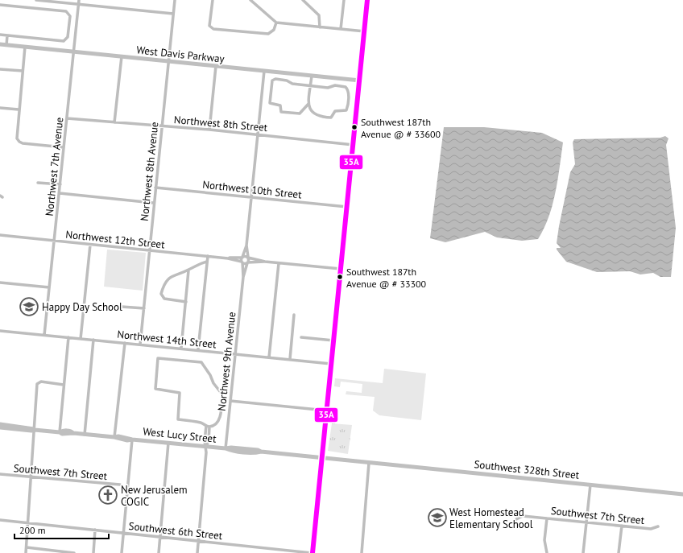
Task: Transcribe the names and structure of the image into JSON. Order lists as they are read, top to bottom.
{
  "streets": {
    "street": [
      "West Davis Parkway",
      "Northwest 8th Street",
      "Northwest 7th Avenue",
      "Northwest 8th Avenue",
      "Northwest 10th Street",
      "Northwest 12th Street",
      "Northwest 14th Street",
      "Northwest 9th Avenue",
      "West Lucy Street",
      "Southwest 328th Street",
      "Southwest 7th Street",
      "Southwest 6th Street"
    ]
  },
  "crossings": [
    ["West Davis Parkway", "Northwest 7th Avenue"],
    ["West Davis Parkway", "Northwest 8th Avenue"],
    ["Northwest 8th Street", "Northwest 7th Avenue"],
    ["Northwest 8th Street", "Northwest 8th Avenue"],
    ["Northwest 7th Avenue", "Northwest 12th Street"],
    ["Northwest 7th Avenue", "Northwest 14th Street"],
    ["Northwest 8th Avenue", "Northwest 10th Street"],
    ["Northwest 8th Avenue", "Northwest 12th Street"],
    ["Northwest 8th Avenue", "Northwest 14th Street"],
    ["Northwest 12th Street", "Northwest 9th Avenue"],
    ["Northwest 14th Street", "Northwest 9th Avenue"],
    ["Northwest 9th Avenue", "West Lucy Street"],
    ["West Lucy Street", "Southwest 328th Street"]
  ],
  "places": {
    "other": ["Southwest 187th Avenue @ # 33600", "Southwest 187th Avenue @ # 33300"],
    "school or university": ["Happy Day School", "West Homestead Elementary School"],
    "church": ["New Jerusalem COGIC"]
  },
  "lines": ["transit line 35A"],
  "scale_bar": "200 m"
}
